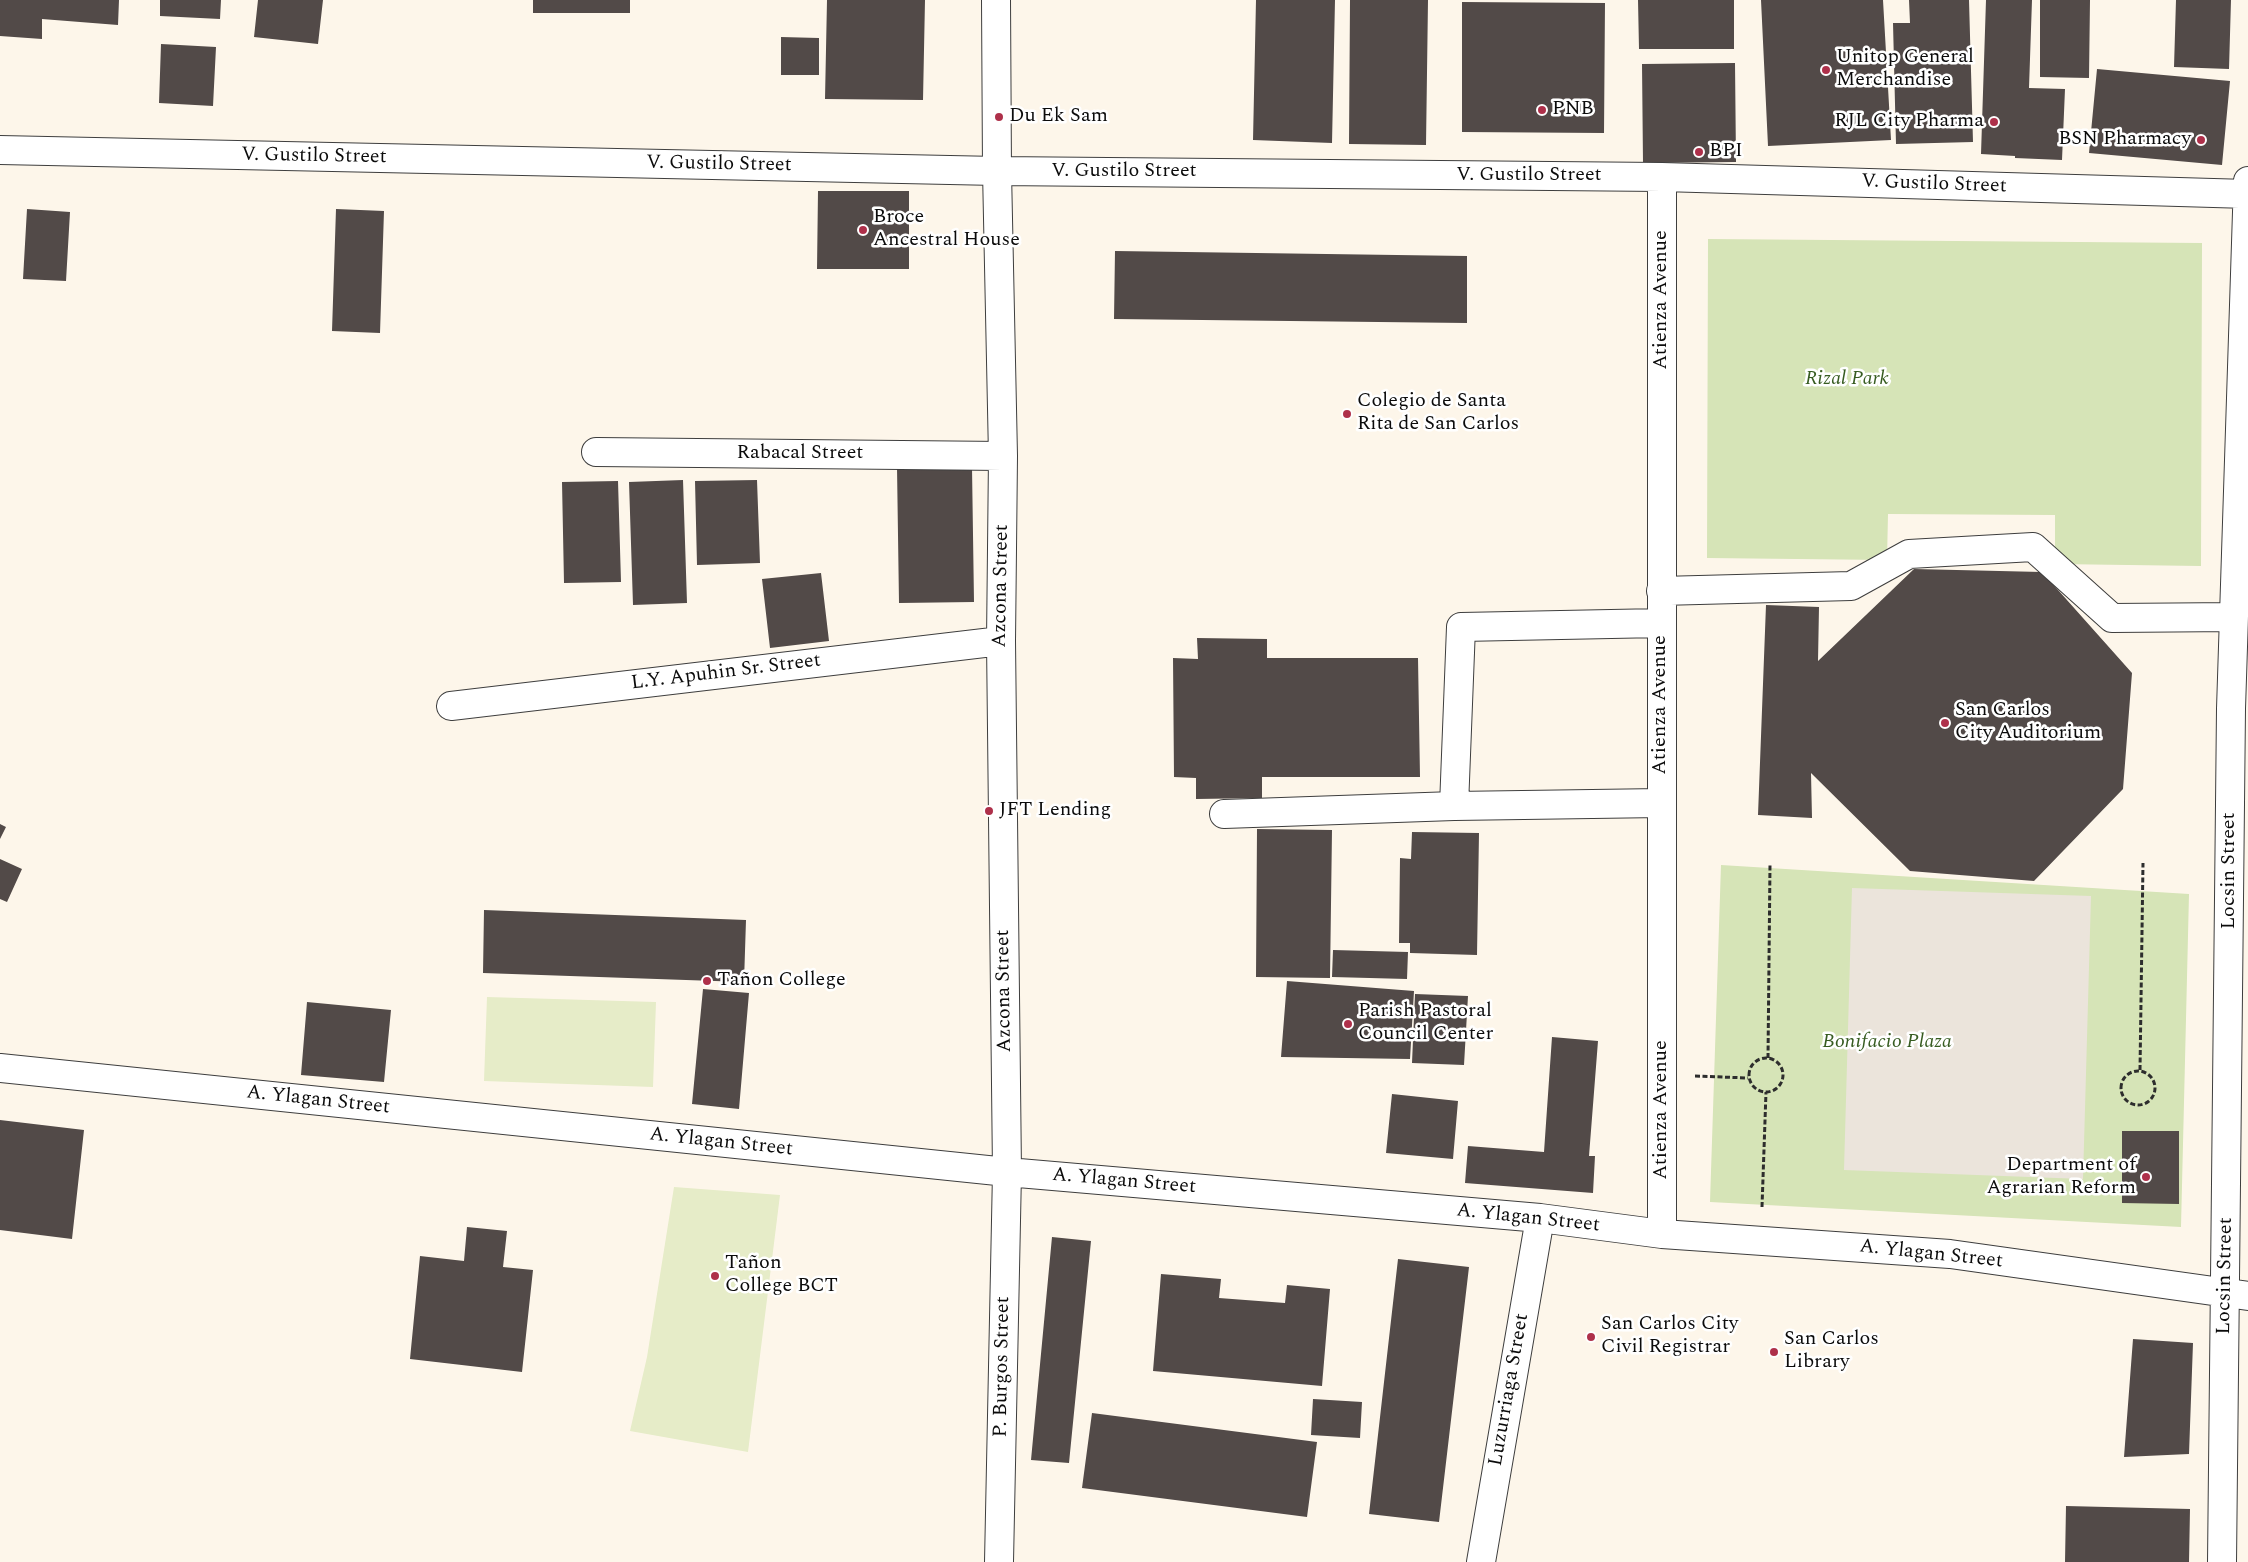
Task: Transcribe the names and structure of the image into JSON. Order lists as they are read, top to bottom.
{
  "streets": {
    "street": [
      "V. Gustilo Street",
      "Atienza Avenue",
      "Rabacal Street",
      "Azcona Street",
      "L.Y. Apuhin Sr. Street",
      "Locsin Street",
      "A. Ylagan Street",
      "P. Burgos Street",
      "Luzurriaga Street"
    ]
  },
  "crossings": [
    ["V. Gustilo Street", "Atienza Avenue"],
    ["V. Gustilo Street", "Azcona Street"],
    ["V. Gustilo Street", "Locsin Street"],
    ["Atienza Avenue", "A. Ylagan Street"],
    ["Rabacal Street", "Azcona Street"],
    ["Azcona Street", "L.Y. Apuhin Sr. Street"],
    ["Azcona Street", "A. Ylagan Street"],
    ["Azcona Street", "P. Burgos Street"],
    ["Locsin Street", "A. Ylagan Street"],
    ["A. Ylagan Street", "P. Burgos Street"],
    ["A. Ylagan Street", "Luzurriaga Street"]
  ],
  "parks": ["Rizal Park", "Bonifacio Plaza"],
  "places": [
    "Unitop General Merchandise",
    "PNB",
    "Du Ek Sam",
    "RJL City Pharma",
    "BSN Pharmacy",
    "BPI",
    "Broce Ancestral House",
    "Colegio de Santa Rita de San Carlos",
    "San Carlos City Auditorium",
    "JFT Lending",
    "Tañon College",
    "Parish Pastoral Council Center",
    "Department of Agrarian Reform",
    "Tañon College BCT",
    "San Carlos City Civil Registrar",
    "San Carlos Library"
  ]
}
